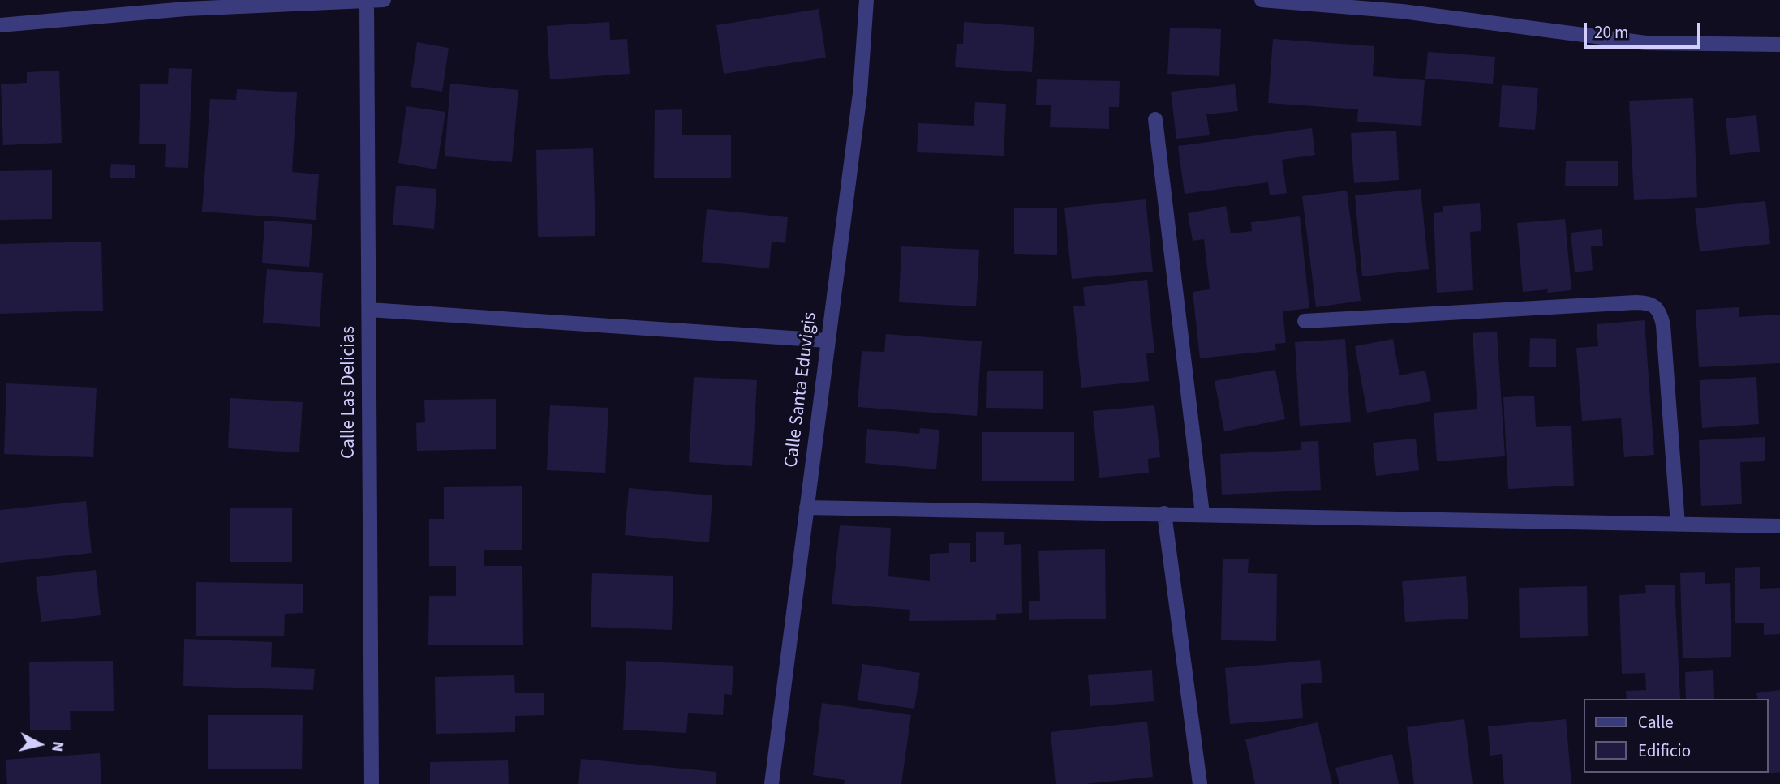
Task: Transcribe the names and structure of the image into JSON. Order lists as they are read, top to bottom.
{
  "streets": {
    "street": ["Calle Santa Eduvigis", "Calle Las Delicias"]
  },
  "legend": ["Calle", "Edificio"],
  "scale_bar": "20 m",
  "north": "right"
}
